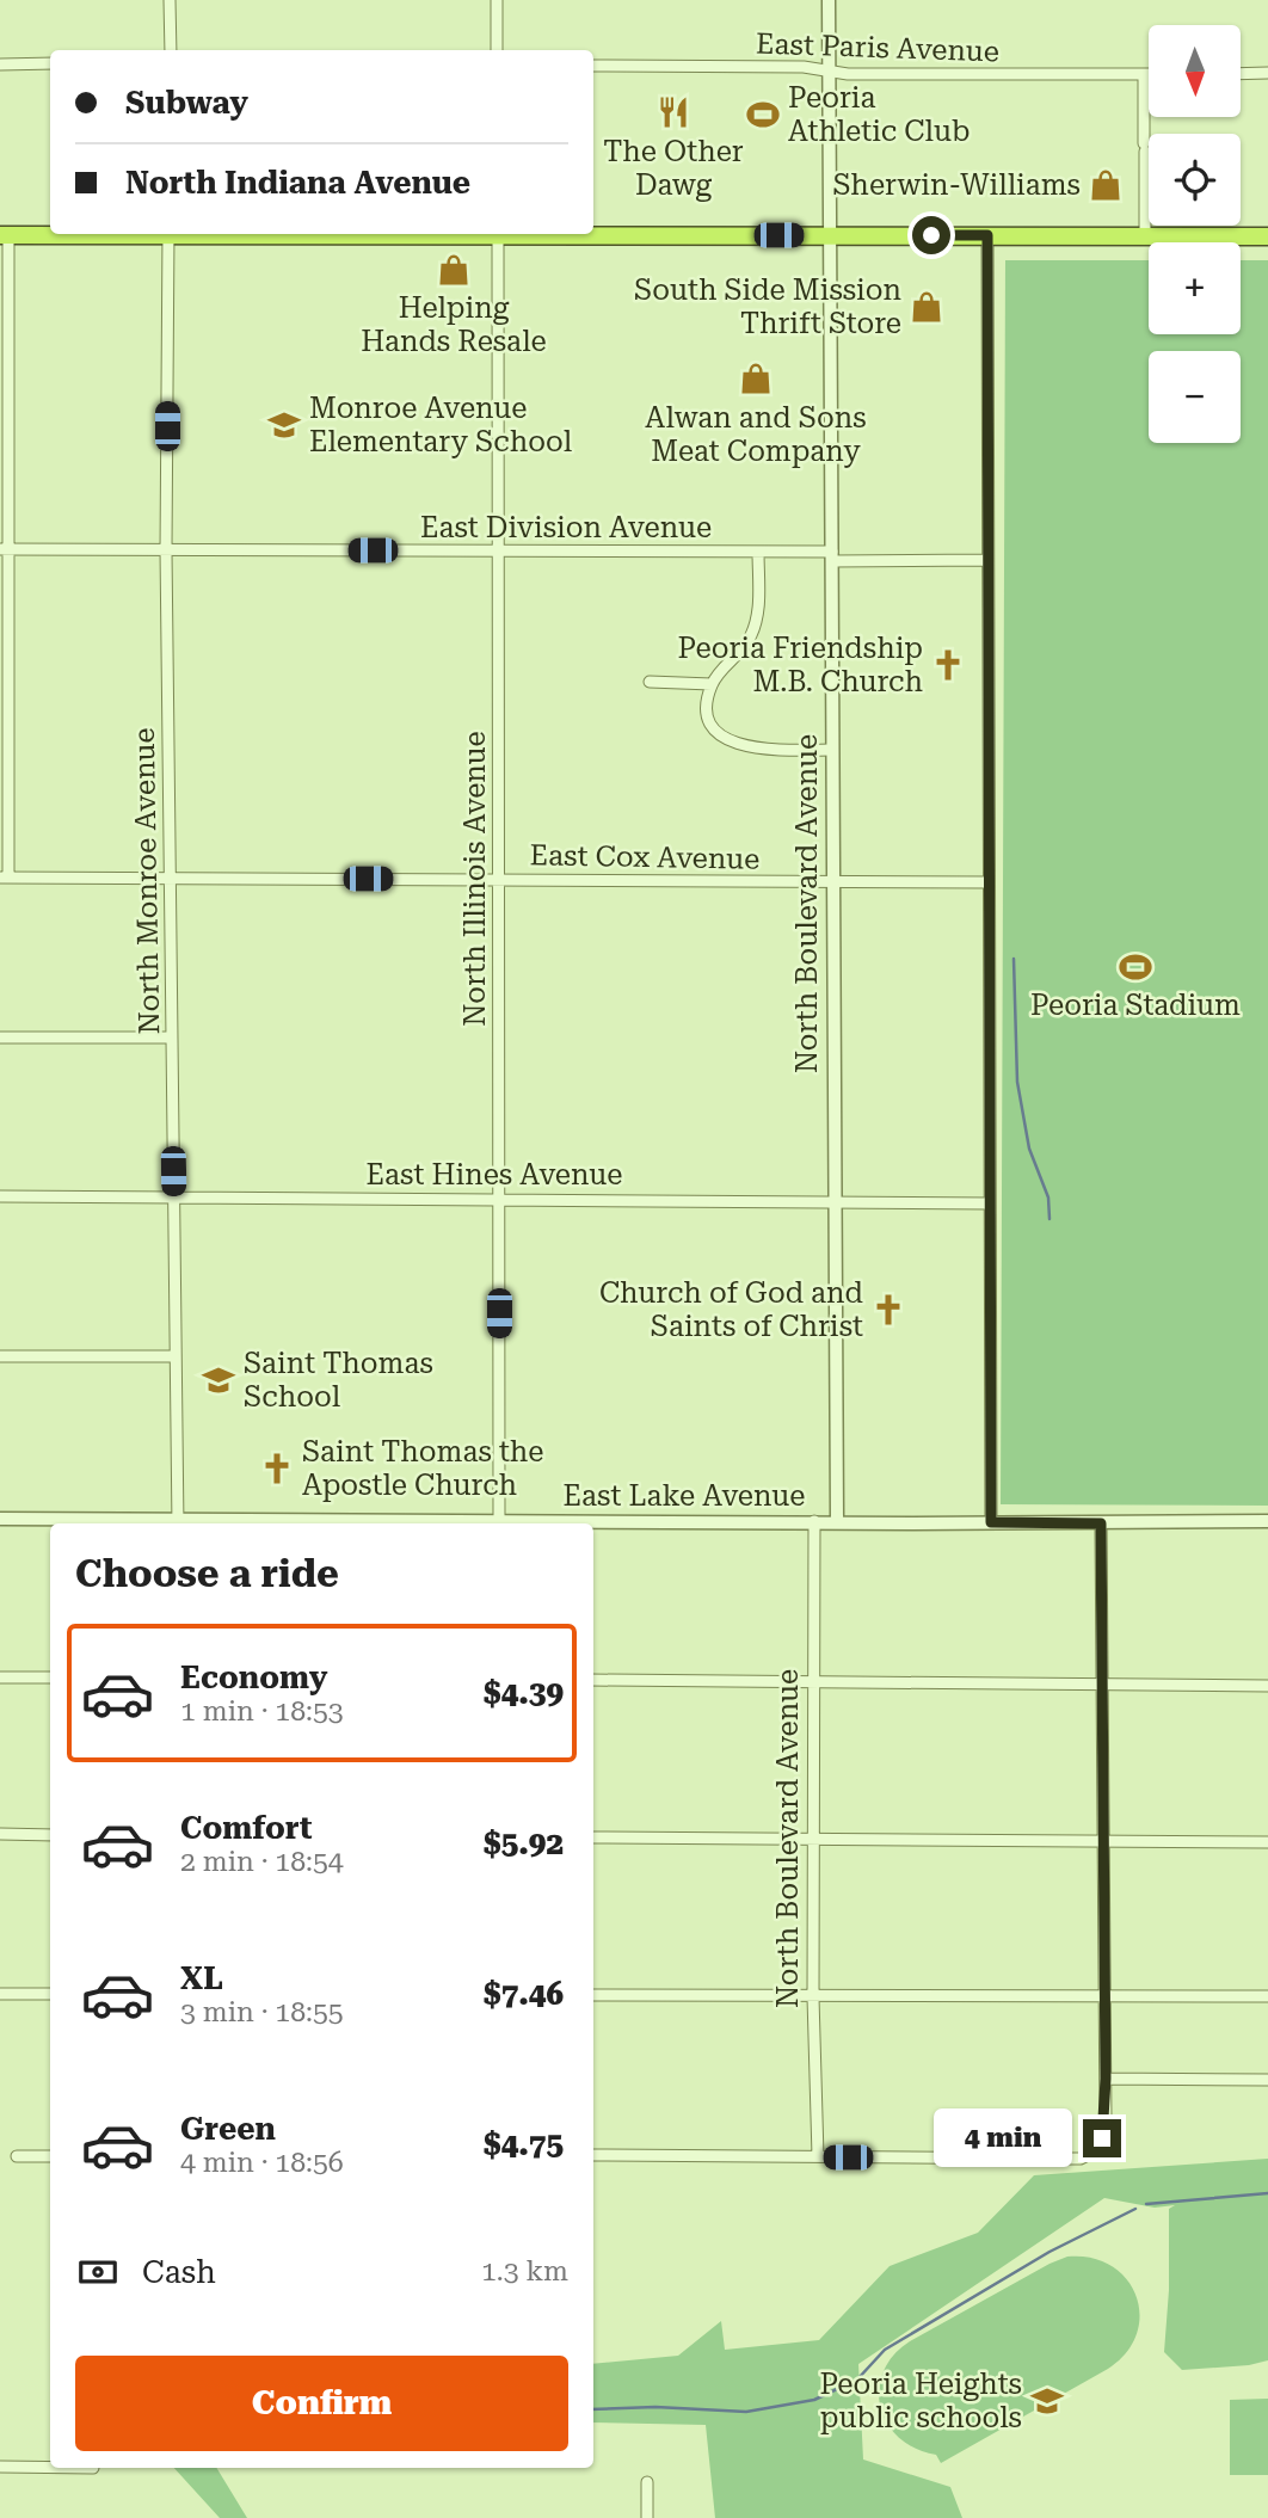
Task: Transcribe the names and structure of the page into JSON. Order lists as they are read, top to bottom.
{
  "streets": {
    "street": [
      "East Paris Avenue",
      "East Division Avenue",
      "East Cox Avenue",
      "North Illinois Avenue",
      "North Monroe Avenue",
      "North Boulevard Avenue",
      "East Hines Avenue",
      "East Lake Avenue"
    ]
  },
  "crossings": [
    ["East Paris Avenue", "North Boulevard Avenue"],
    ["East Division Avenue", "North Illinois Avenue"],
    ["East Division Avenue", "North Monroe Avenue"],
    ["East Division Avenue", "North Boulevard Avenue"],
    ["East Cox Avenue", "North Illinois Avenue"],
    ["East Cox Avenue", "North Monroe Avenue"],
    ["East Cox Avenue", "North Boulevard Avenue"],
    ["North Illinois Avenue", "East Hines Avenue"],
    ["North Illinois Avenue", "East Lake Avenue"],
    ["North Monroe Avenue", "East Hines Avenue"],
    ["North Boulevard Avenue", "East Hines Avenue"],
    ["North Boulevard Avenue", "East Lake Avenue"]
  ],
  "places": {
    "restaurant": ["The Other Dawg"],
    "sports": ["Peoria Athletic Club", "Peoria Stadium"],
    "shop": [
      "Sherwin-Williams",
      "Helping Hands Resale",
      "South Side Mission Thrift Store",
      "Alwan and Sons Meat Company"
    ],
    "school or university": ["Monroe Avenue Elementary School", "Saint Thomas School", "Peoria Heights public schools"],
    "church": ["Peoria Friendship M.B. Church", "Church of God and Saints of Christ", "Saint Thomas the Apostle Church"]
  },
  "north": "bottom",
  "page": {
    "map_buttons": ["+", "−"],
    "banner": ["Subway", "North Indiana Avenue"],
    "heading": "Choose a ride",
    "list": [
      {
        "name": "Economy",
        "note": "1 min · 18:53",
        "value": "$4.39"
      },
      {
        "name": "Comfort",
        "note": "2 min · 18:54",
        "value": "$5.92"
      },
      {
        "name": "XL",
        "note": "3 min · 18:55",
        "value": "$7.46"
      },
      {
        "name": "Green",
        "note": "4 min · 18:56",
        "value": "$4.75"
      }
    ],
    "bubble": "4 min",
    "pay": ["Cash", "1.3 km"],
    "buttons": "Confirm"
  }
}
